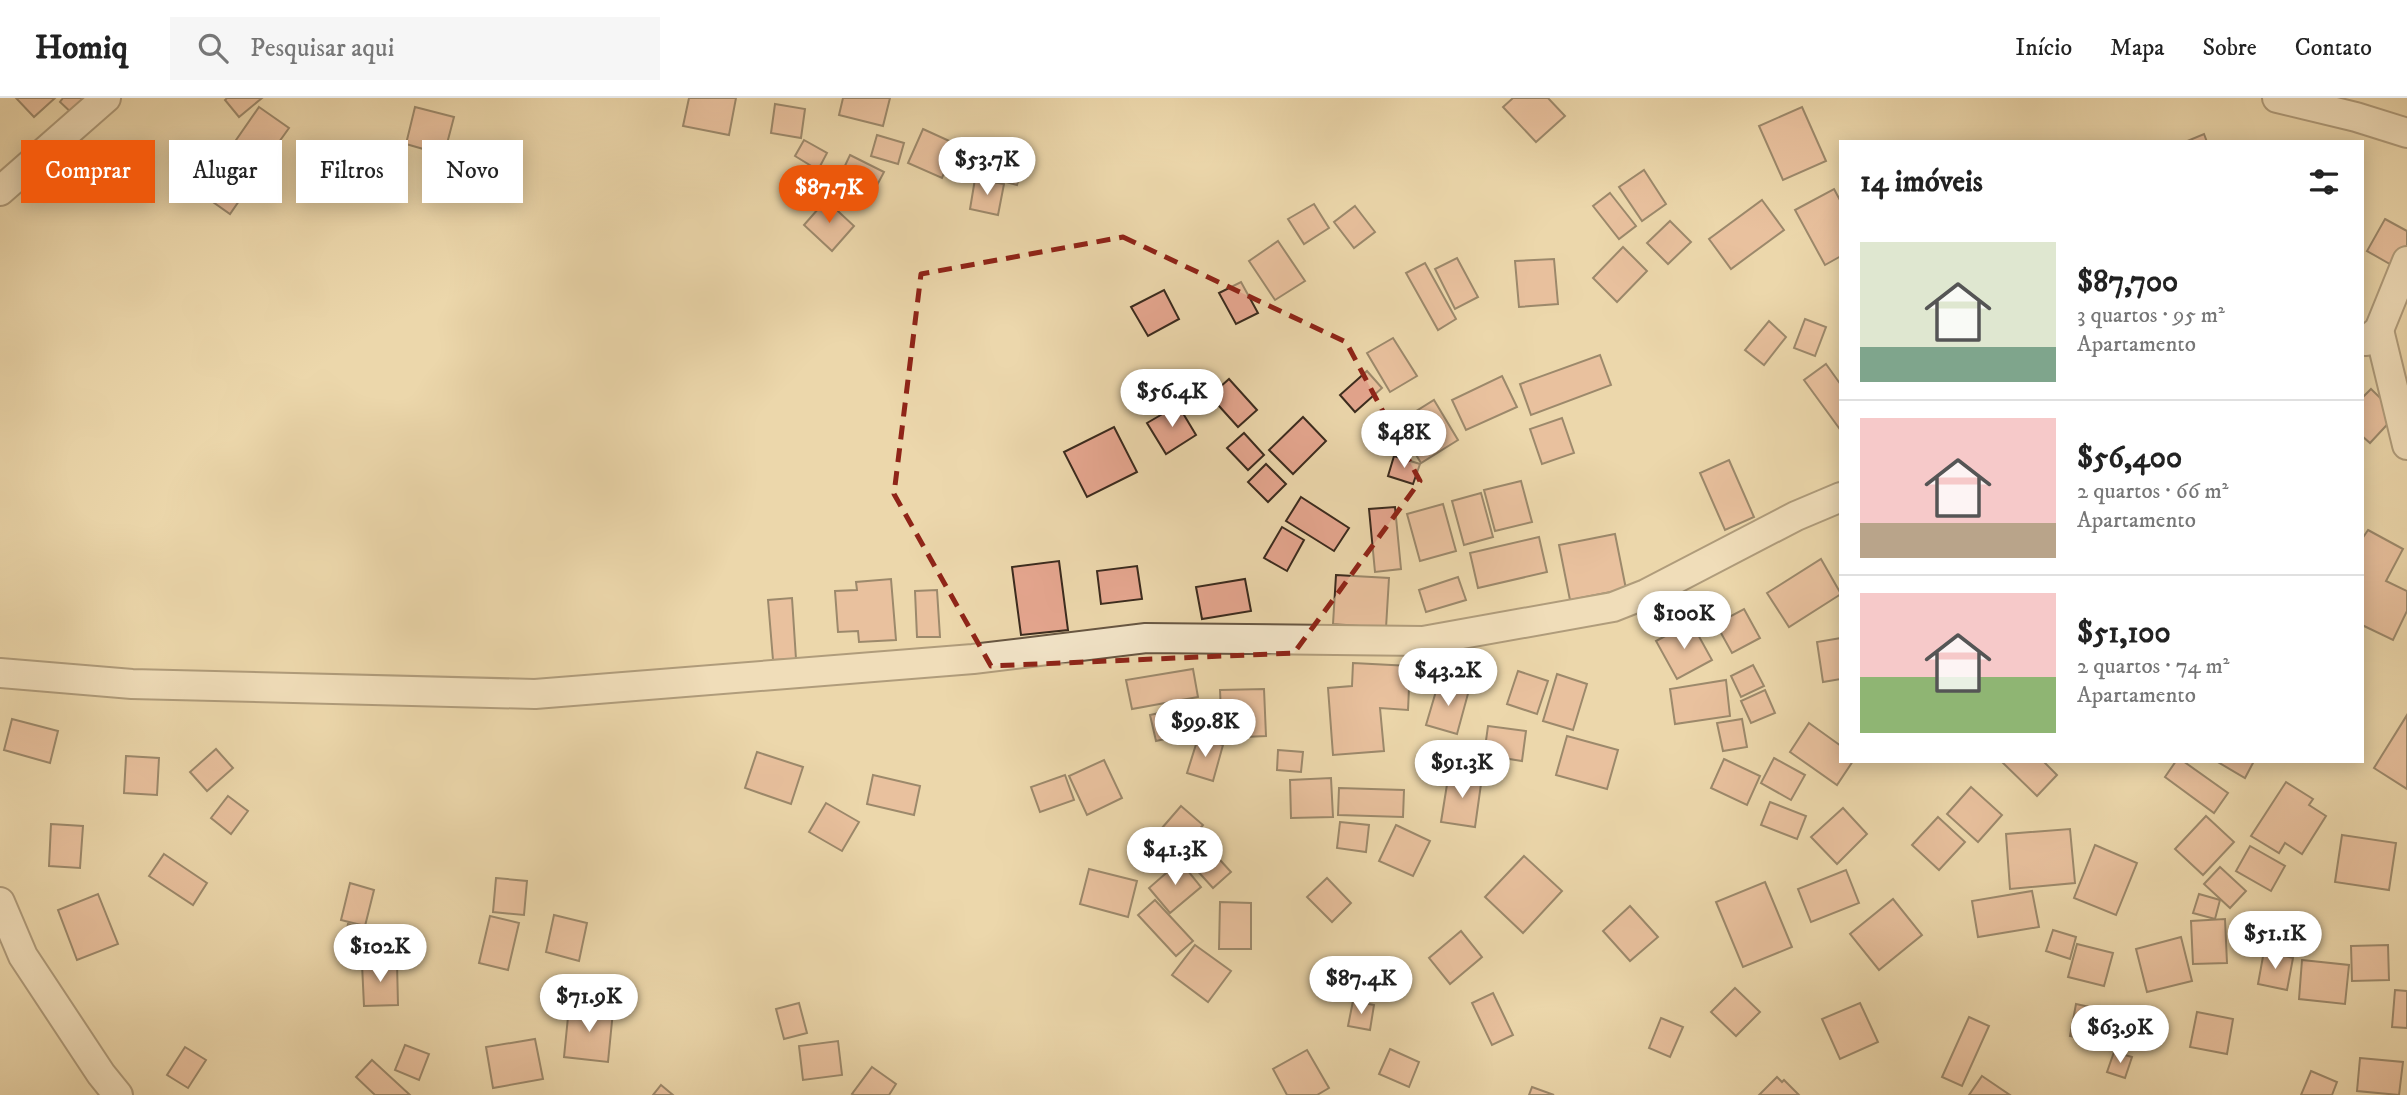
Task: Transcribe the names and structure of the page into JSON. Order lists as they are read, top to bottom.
{
  "page": {
    "header": "Homiq",
    "search": "Pesquisar aqui",
    "nav": [
      "Início",
      "Mapa",
      "Sobre",
      "Contato"
    ],
    "price": [
      "$53.7K",
      "$87.7K",
      "$56.4K",
      "$48K",
      "$100K",
      "$43.2K",
      "$99.8K",
      "$91.3K",
      "$41.3K",
      "$51.1K",
      "$102K",
      "$87.4K",
      "$71.9K",
      "$63.9K"
    ],
    "chip": [
      "Comprar",
      "Alugar",
      "Filtros",
      "Novo"
    ],
    "heading": "14 imóveis",
    "list": [
      {
        "name": "$87,700",
        "note": "3 quartos · 95 m² · Apartamento"
      },
      {
        "name": "$56,400",
        "note": "2 quartos · 66 m² · Apartamento"
      },
      {
        "name": "$51,100",
        "note": "2 quartos · 74 m² · Apartamento"
      }
    ]
  }
}
